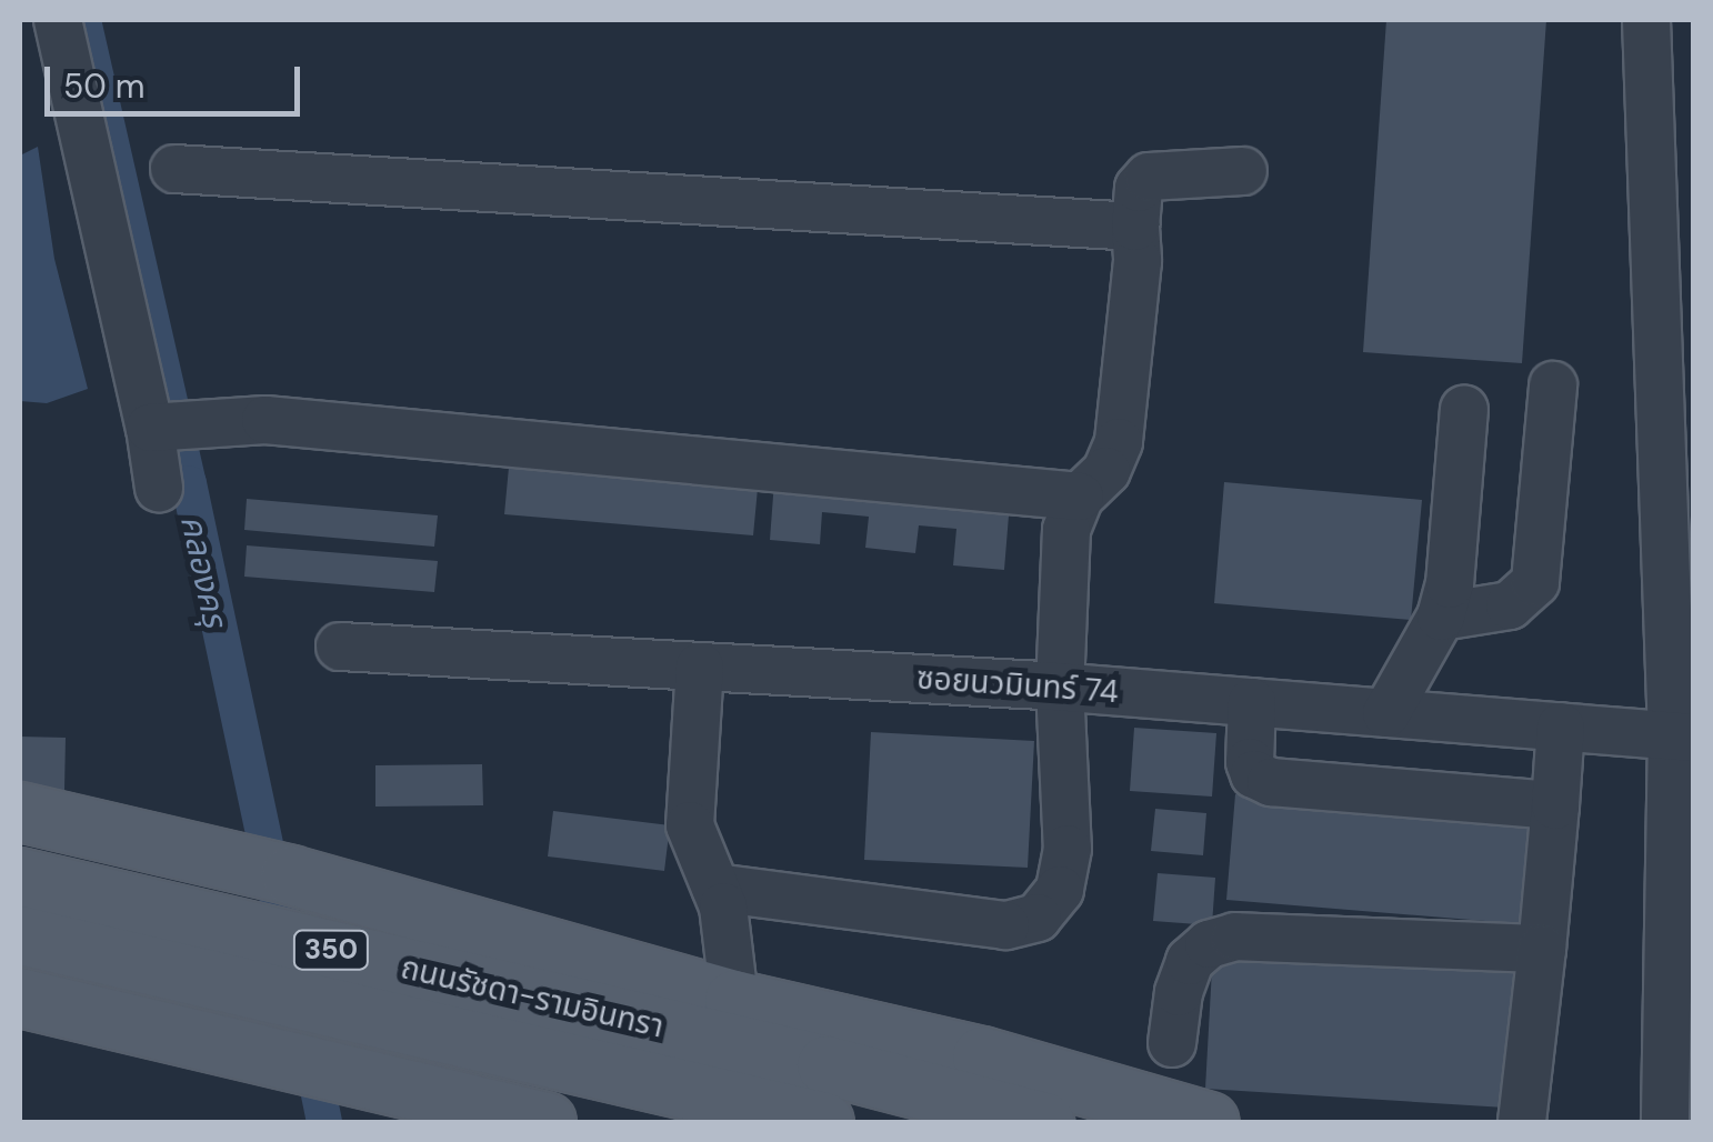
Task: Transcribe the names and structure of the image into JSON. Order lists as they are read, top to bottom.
{
  "streets": {
    "main road": ["350", "ถนนรัชดา-รามอินทรา"],
    "street": ["ซอยนวมินทร์ 74"]
  },
  "water": ["คลองครุ"],
  "scale_bar": "50 m"
}
